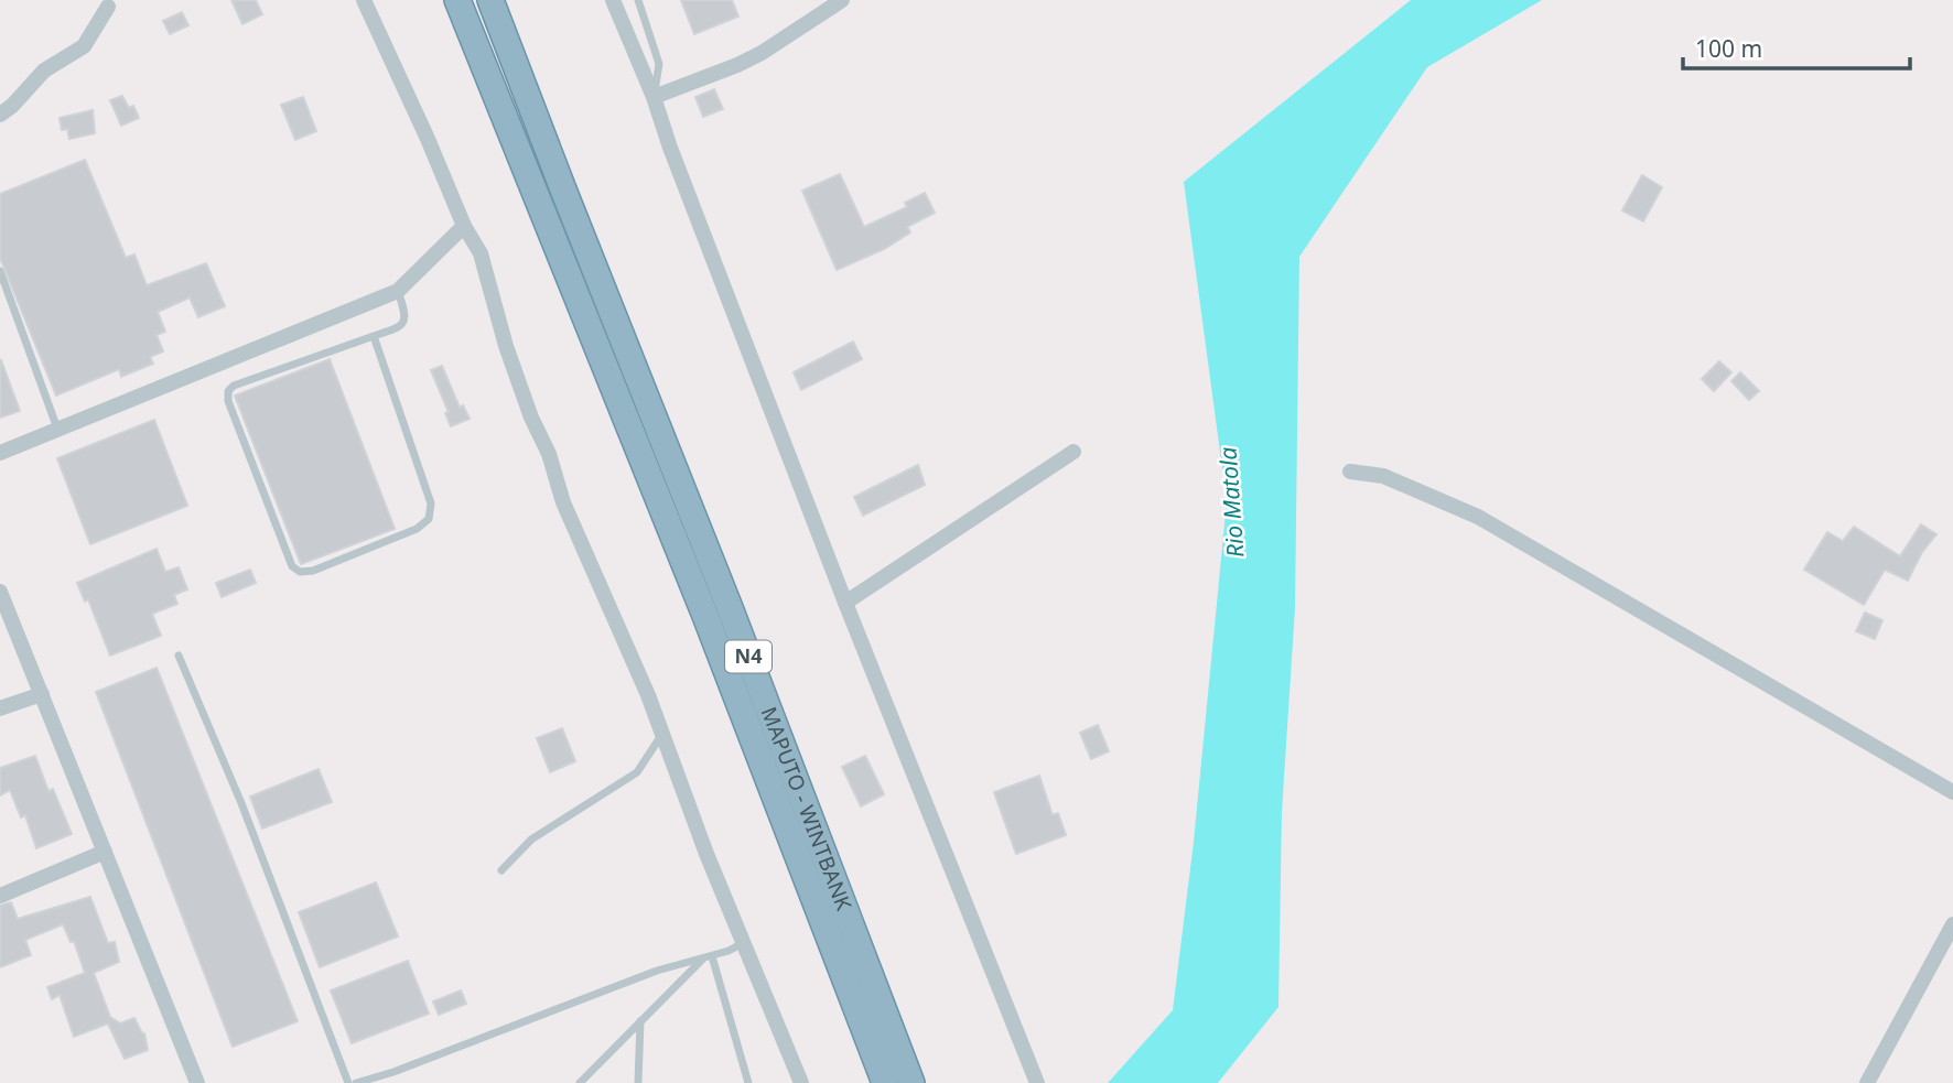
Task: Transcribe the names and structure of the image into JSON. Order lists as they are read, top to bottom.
{
  "streets": {
    "highway": ["N4", "MAPUTO - WINTBANK"]
  },
  "water": ["Rio Matola"],
  "scale_bar": "100 m"
}
